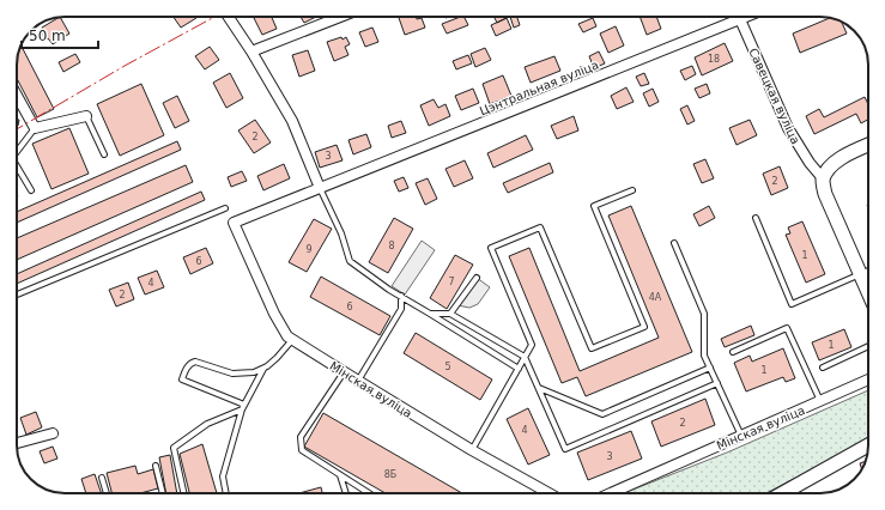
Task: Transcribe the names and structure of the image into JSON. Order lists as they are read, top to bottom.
{
  "streets": {
    "street": ["Цэнтральная вуліца", "Савецкая вуліца", "Мінская вуліца"]
  },
  "crossings": [
    ["Цэнтральная вуліца", "Савецкая вуліца"],
    ["Цэнтральная вуліца", "Мінская вуліца"]
  ],
  "house_numbers": [
    "18",
    "2",
    "3",
    "2",
    "8",
    "9",
    "1",
    "6",
    "7",
    "4",
    "2",
    "4А",
    "6",
    "1",
    "5",
    "1",
    "2",
    "4",
    "3",
    "8Б"
  ],
  "scale_bar": "50 m"
}
